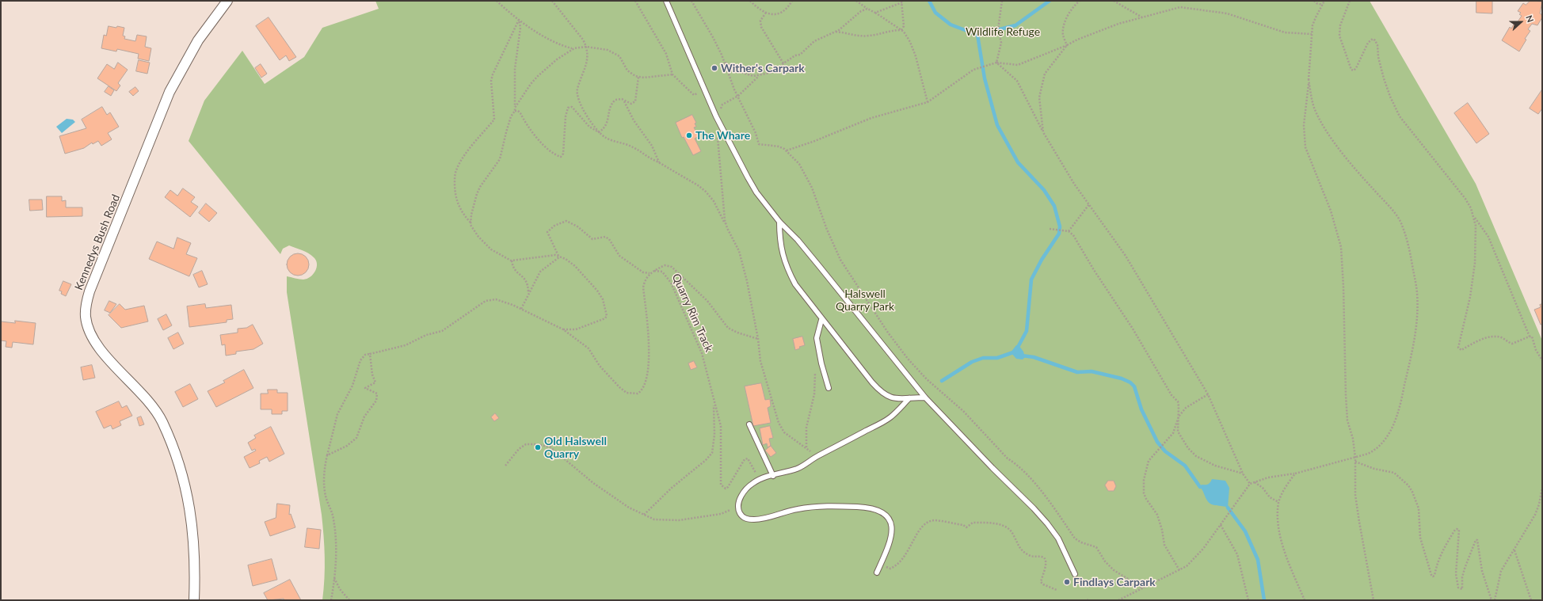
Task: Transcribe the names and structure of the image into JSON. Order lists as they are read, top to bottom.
{
  "streets": {
    "street": ["Kennedys Bush Road"],
    "path": ["Quarry Rim Track"]
  },
  "parks": ["Wildlife Refuge", "Halswell Quarry Park"],
  "places": [
    "Wither's Carpark",
    "The Whare",
    "Old Halswell Quarry",
    "Findlays Carpark"
  ],
  "north": "right"
}
